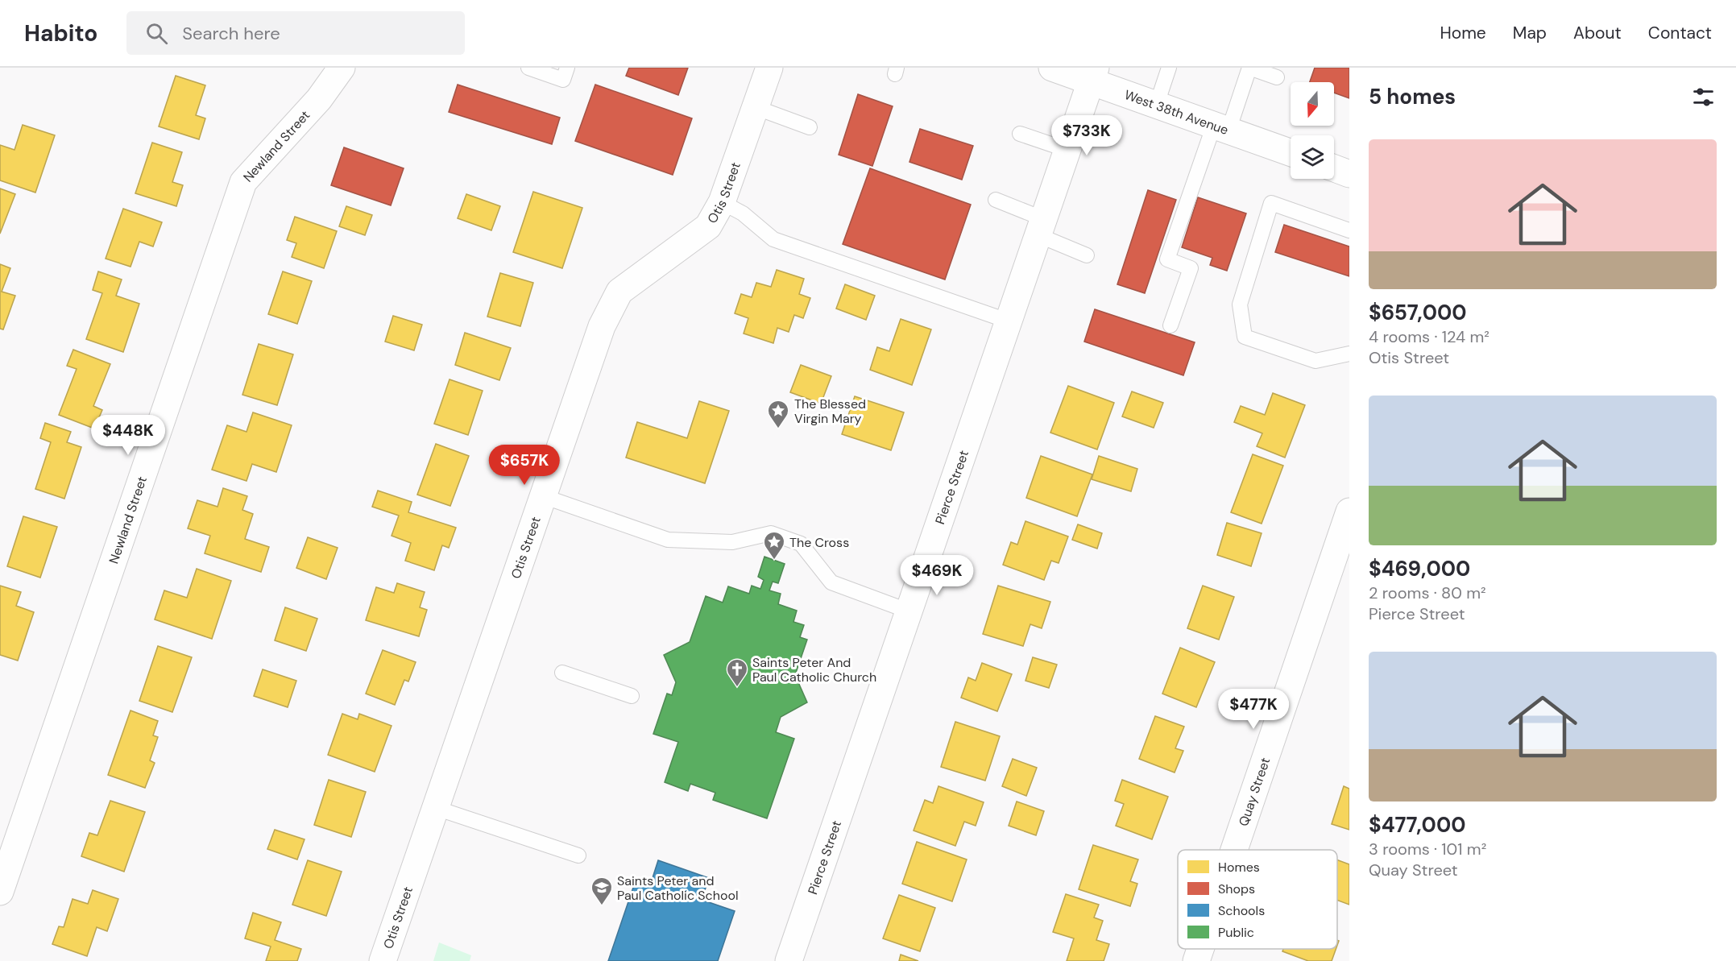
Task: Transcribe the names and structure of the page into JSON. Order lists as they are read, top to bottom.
{
  "streets": {
    "street": [
      "West 38th Avenue",
      "Newland Street",
      "Otis Street",
      "Pierce Street",
      "Quay Street"
    ]
  },
  "crossings": [
    ["West 38th Avenue", "Pierce Street"]
  ],
  "places": {
    "place": ["The Blessed Virgin Mary", "The Cross"],
    "church": ["Saints Peter And Paul Catholic Church"],
    "school or university": ["Saints Peter and Paul Catholic School"]
  },
  "legend": [
    "Homes",
    "Shops",
    "Schools",
    "Public"
  ],
  "north": "bottom",
  "page": {
    "header": "Habito",
    "search": "Search here",
    "nav": [
      "Home",
      "Map",
      "About",
      "Contact"
    ],
    "heading": "5 homes",
    "price": [
      "$733K",
      "$448K",
      "$657K",
      "$469K",
      "$477K"
    ],
    "list": [
      {
        "name": "$657,000",
        "note": "4 rooms · 124 m² · Otis Street"
      },
      {
        "name": "$469,000",
        "note": "2 rooms · 80 m² · Pierce Street"
      },
      {
        "name": "$477,000",
        "note": "3 rooms · 101 m² · Quay Street"
      }
    ]
  }
}
